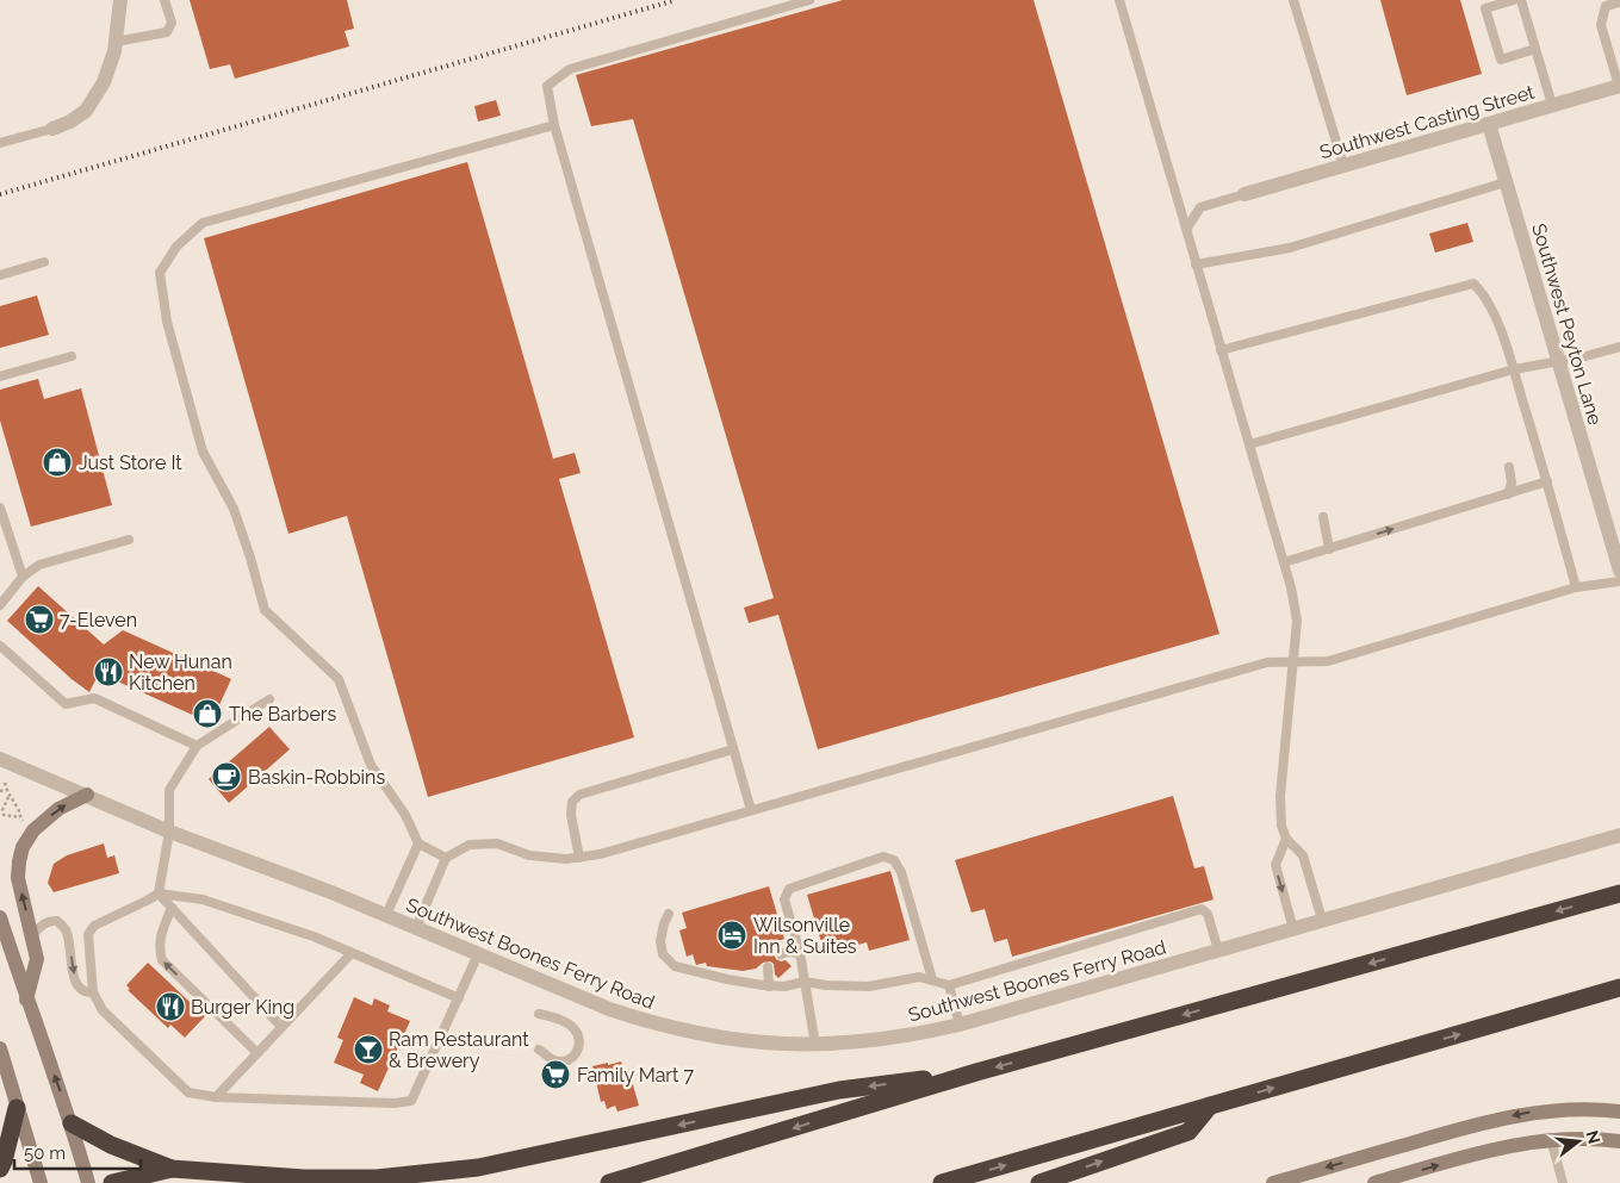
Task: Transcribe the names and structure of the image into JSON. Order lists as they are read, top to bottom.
{
  "streets": {
    "street": ["Southwest Casting Street", "Southwest Peyton Lane", "Southwest Boones Ferry Road"]
  },
  "crossings": [
    ["Southwest Casting Street", "Southwest Peyton Lane"]
  ],
  "places": {
    "shop": ["Just Store It", "The Barbers"],
    "supermarket": ["7-Eleven", "Family Mart 7"],
    "restaurant": ["New Hunan Kitchen", "Burger King"],
    "cafe": ["Baskin-Robbins"],
    "hotel": ["Wilsonville Inn & Suites"],
    "bar": ["Ram Restaurant & Brewery"]
  },
  "scale_bar": "50 m",
  "north": "right"
}
